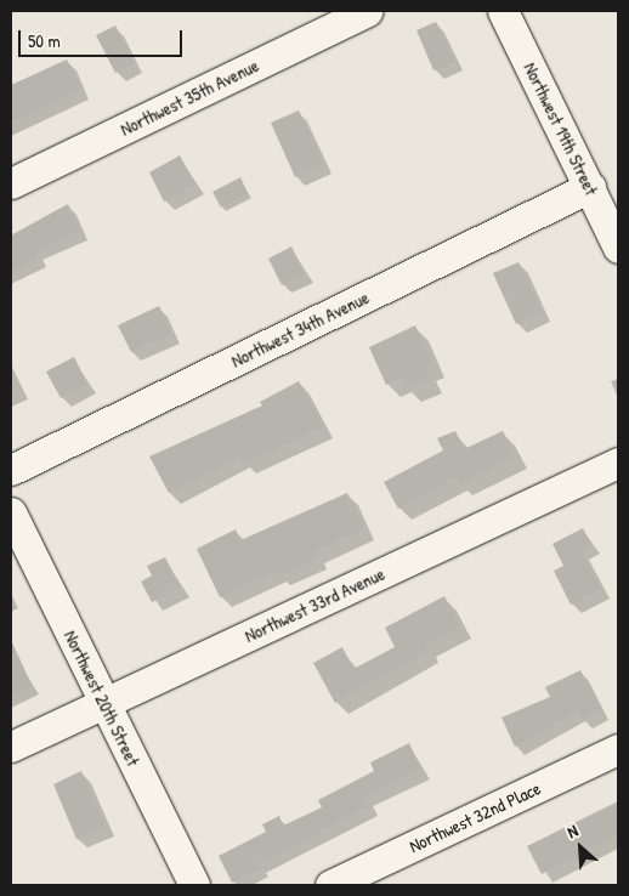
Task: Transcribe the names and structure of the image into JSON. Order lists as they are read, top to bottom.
{
  "streets": {
    "street": [
      "Northwest 35th Avenue",
      "Northwest 19th Street",
      "Northwest 34th Avenue",
      "Northwest 33rd Avenue",
      "Northwest 20th Street",
      "Northwest 32nd Place"
    ]
  },
  "crossings": [
    ["Northwest 19th Street", "Northwest 34th Avenue"],
    ["Northwest 33rd Avenue", "Northwest 20th Street"]
  ],
  "scale_bar": "50 m",
  "north": "top left"
}
